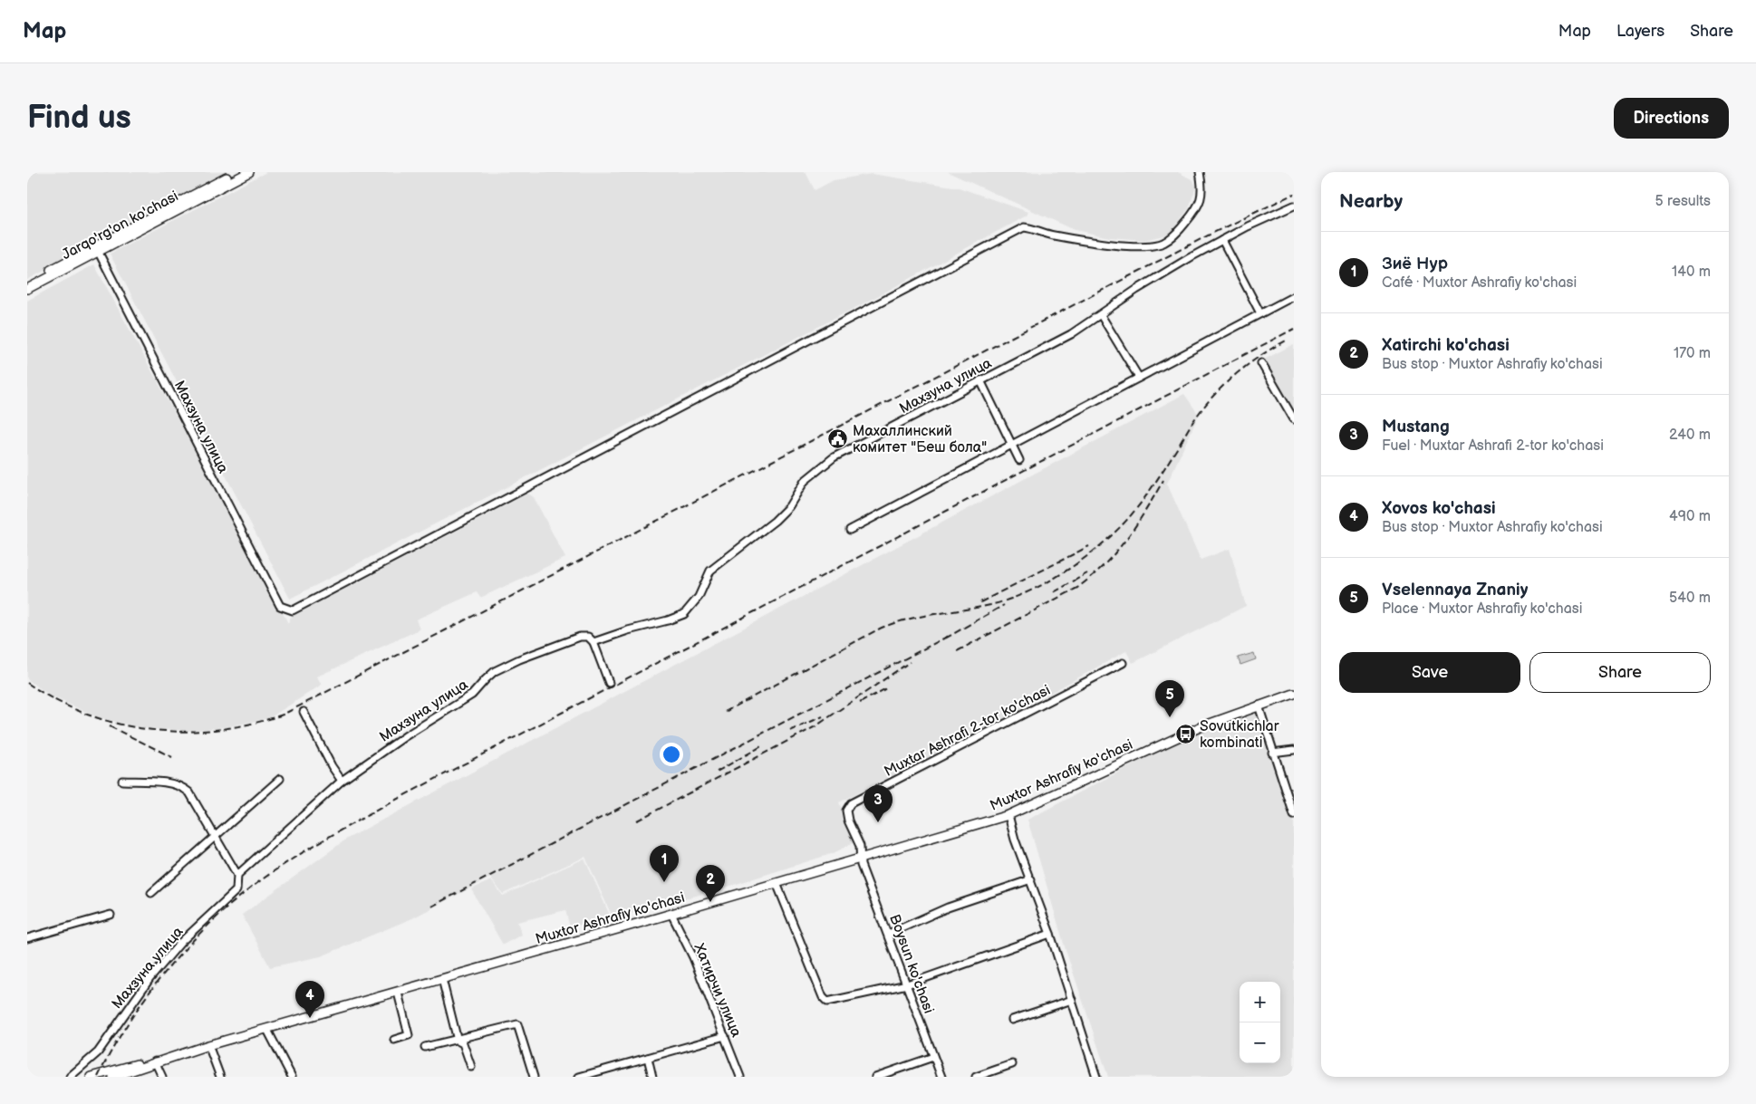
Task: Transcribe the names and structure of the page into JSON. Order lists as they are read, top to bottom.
{
  "streets": {
    "main road": ["Jarqo'rg'on ko'chasi", "Muxtor Ashrafiy ko'chasi"],
    "street": [
      "Махзуна улица",
      "Muxtar Ashrafi 2-tor ko'chasi",
      "Boysun ko'chasi",
      "Хатирчи улица"
    ]
  },
  "crossings": [
    ["Jarqo'rg'on ko'chasi", "Махзуна улица"],
    ["Muxtar Ashrafi 2-tor ko'chasi", "Muxtor Ashrafiy ko'chasi"],
    ["Muxtar Ashrafi 2-tor ko'chasi", "Boysun ko'chasi"],
    ["Muxtor Ashrafiy ko'chasi", "Boysun ko'chasi"],
    ["Muxtor Ashrafiy ko'chasi", "Хатирчи улица"]
  ],
  "places": {
    "public building": ["Махаллинский комитет \"Беш бола\""],
    "bus stop": ["Sovutkichlar kombinati"]
  },
  "page": {
    "header": "Map",
    "nav": ["Map", "Layers", "Share"],
    "buttons": [
      "Directions",
      ["Save", "Share"]
    ],
    "title": "Find us",
    "heading": ["Nearby", "5 results"],
    "list": [
      {
        "mark": "1",
        "name": "Зиё Нур",
        "note": "Café · Muxtor Ashrafiy ko'chasi",
        "value": "140 m"
      },
      {
        "mark": "2",
        "name": "Xatirchi ko'chasi",
        "note": "Bus stop · Muxtor Ashrafiy ko'chasi",
        "value": "170 m"
      },
      {
        "mark": "3",
        "name": "Mustang",
        "note": "Fuel · Muxtar Ashrafi 2-tor ko'chasi",
        "value": "240 m"
      },
      {
        "mark": "4",
        "name": "Xovos ko'chasi",
        "note": "Bus stop · Muxtor Ashrafiy ko'chasi",
        "value": "490 m"
      },
      {
        "mark": "5",
        "name": "Vselennaya Znaniy",
        "note": "Place · Muxtor Ashrafiy ko'chasi",
        "value": "540 m"
      }
    ],
    "pins": [
      "5",
      "3",
      "1",
      "2",
      "4"
    ],
    "map_buttons": ["+", "−"]
  }
}
